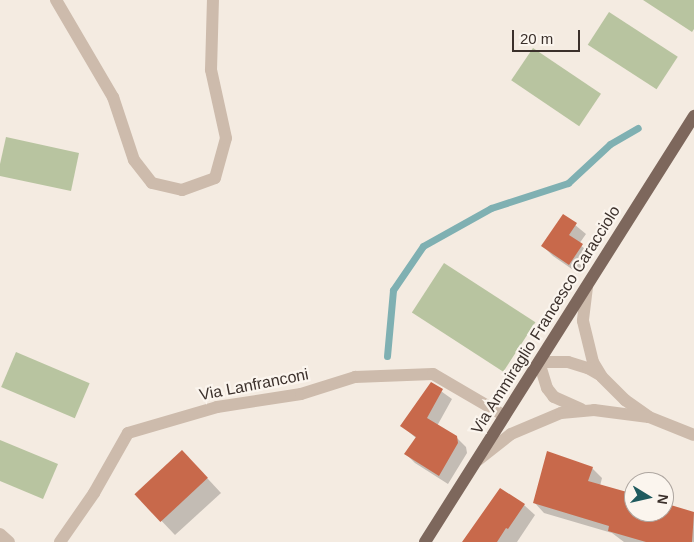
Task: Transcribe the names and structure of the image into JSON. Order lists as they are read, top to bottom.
{
  "streets": {
    "main road": ["Via Ammiraglio Francesco Caracciolo"],
    "street": ["Via Lanfranconi"]
  },
  "crossings": [
    ["Via Ammiraglio Francesco Caracciolo", "Via Lanfranconi"]
  ],
  "scale_bar": "20 m",
  "north": "right"
}
